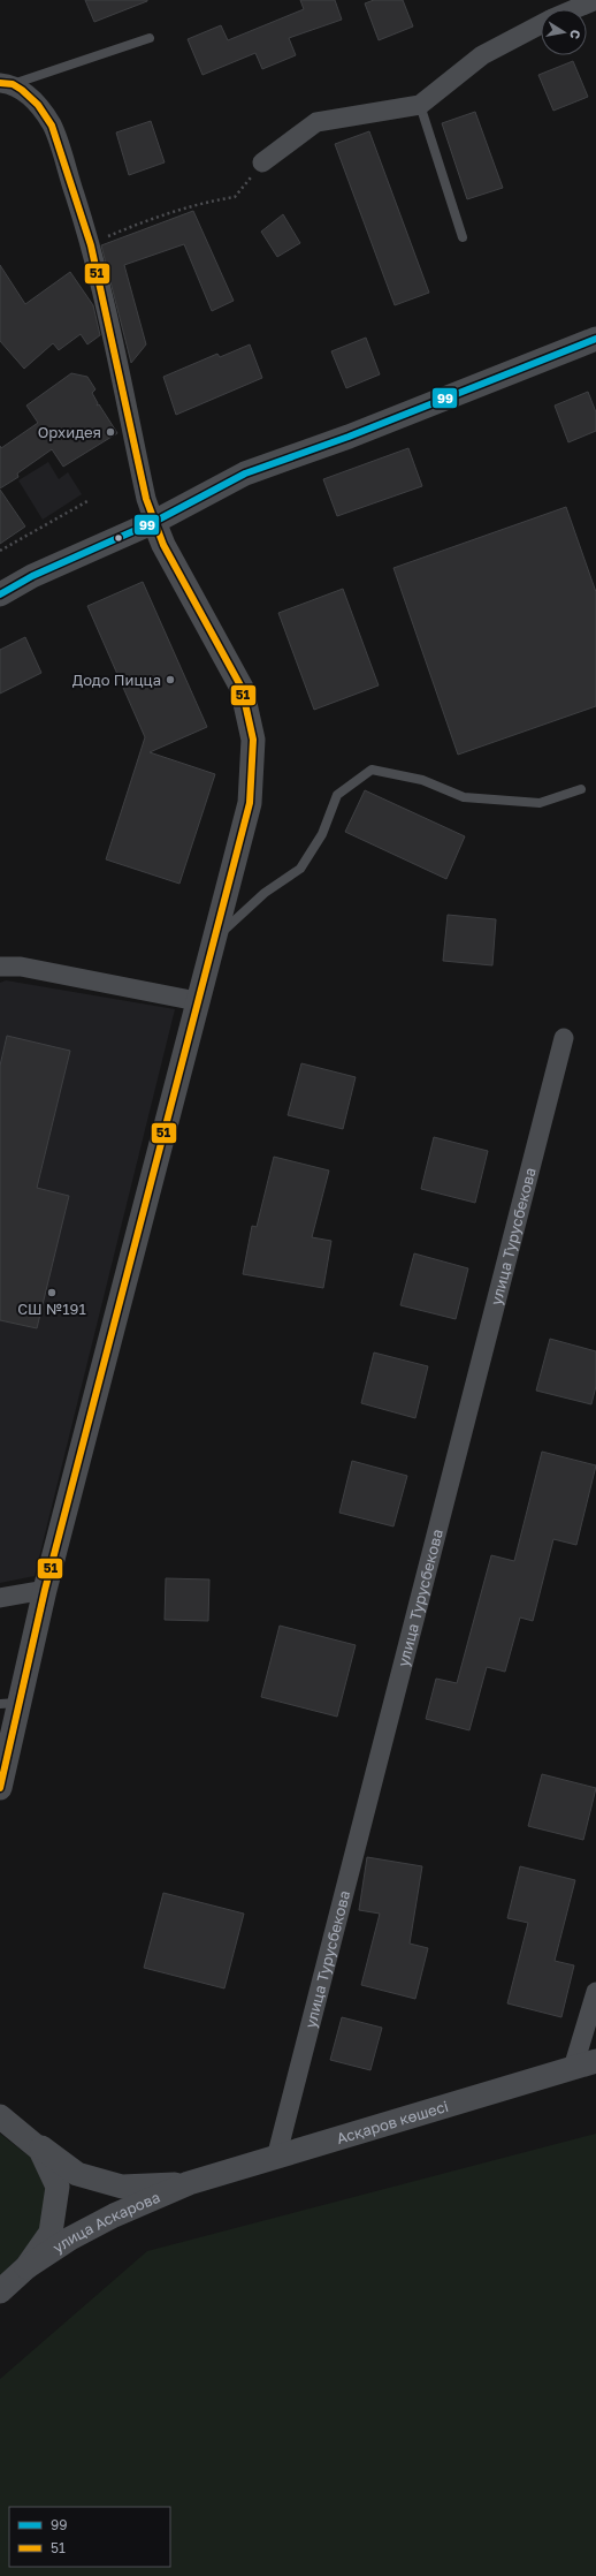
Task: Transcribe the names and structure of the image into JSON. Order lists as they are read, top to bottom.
{
  "streets": {
    "street": ["улица Турусбекова", "Асқаров көшесі", "улица Аскарова"]
  },
  "crossings": [
    ["улица Турусбекова", "Асқаров көшесі"],
    ["Асқаров көшесі", "улица Аскарова"]
  ],
  "places": ["Орхидея", "Додо Пицца", "СШ №191"],
  "lines": ["transit line 51", "transit line 99"],
  "legend": ["99", "51"],
  "north": "right"
}
